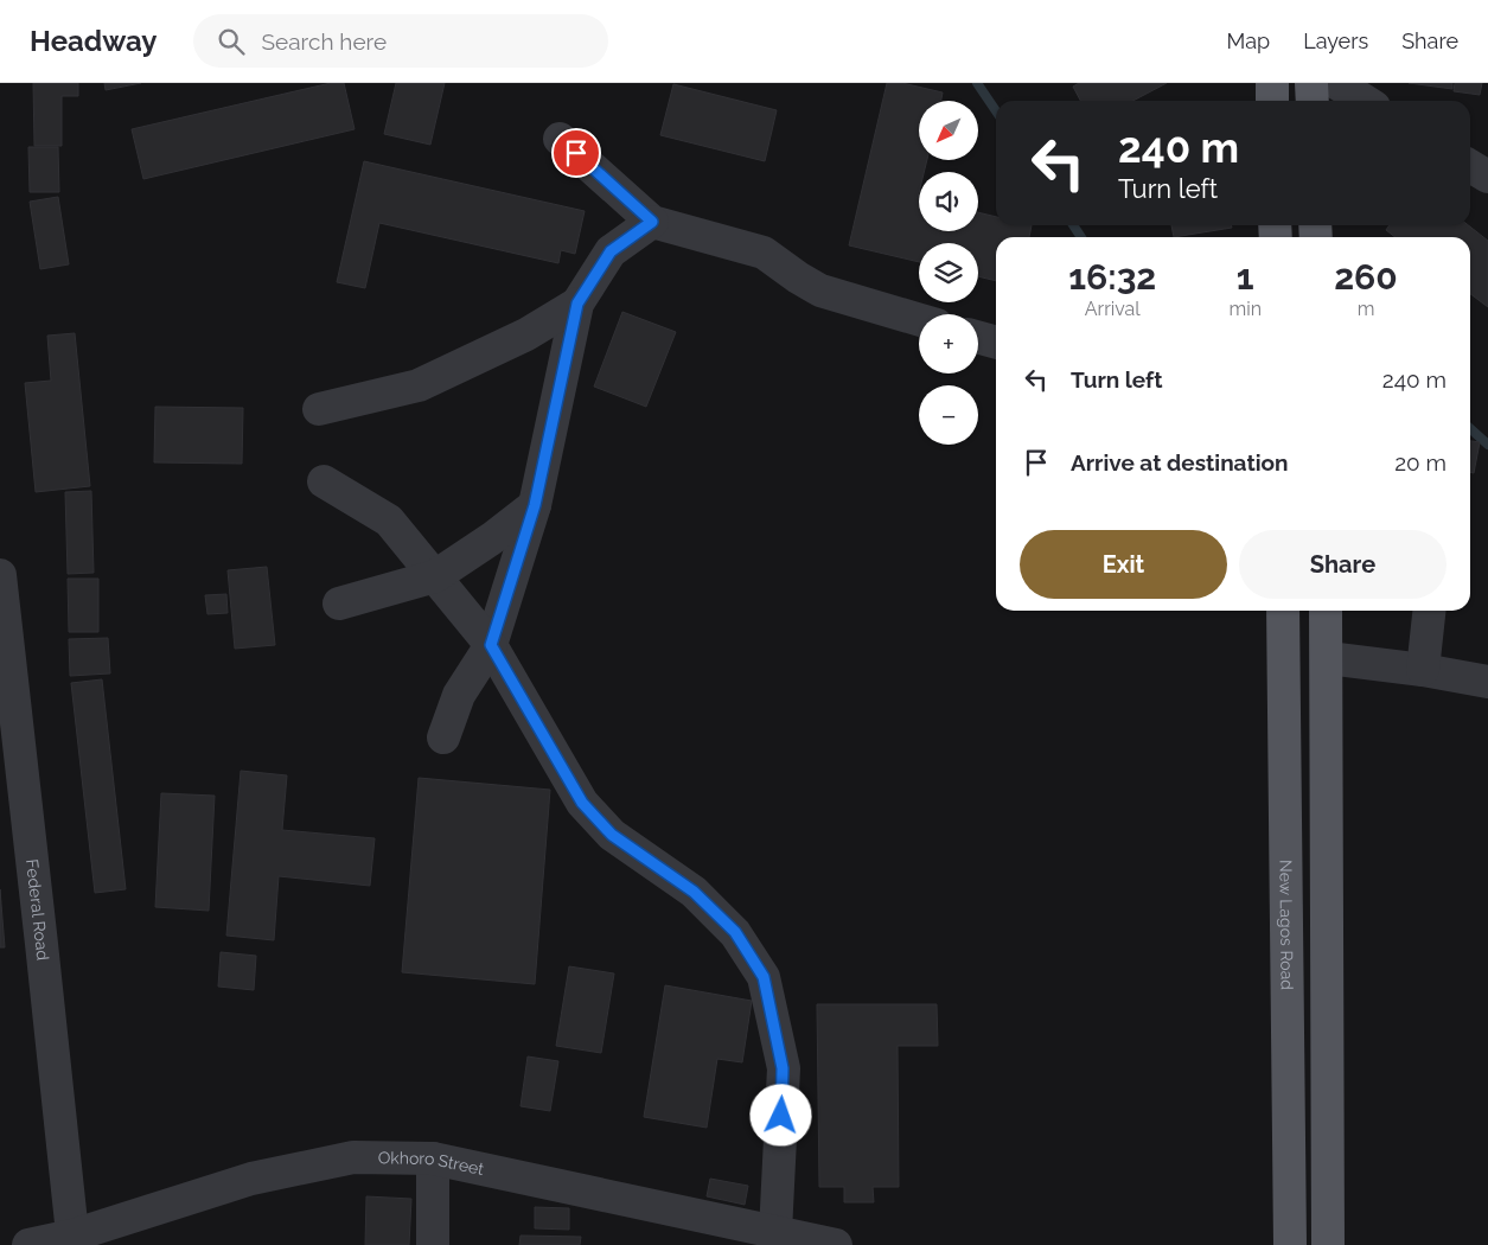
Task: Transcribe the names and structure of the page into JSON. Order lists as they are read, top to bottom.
{
  "streets": {
    "main road": ["New Lagos Road"],
    "street": ["Federal Road", "Okhoro Street"]
  },
  "crossings": [
    ["Federal Road", "Okhoro Street"]
  ],
  "north": "bottom left",
  "page": {
    "header": "Headway",
    "search": "Search here",
    "nav": ["Map", "Layers", "Share"],
    "map_buttons": ["+", "−"],
    "turn": ["240 m", "Turn left"],
    "eta": [
      "16:32",
      "Arrival",
      "1",
      "min",
      "260",
      "m"
    ],
    "list": [
      {
        "name": "Turn left",
        "value": "240 m"
      },
      {
        "name": "Arrive at destination",
        "value": "20 m"
      }
    ],
    "buttons": ["Exit", "Share"]
  }
}
